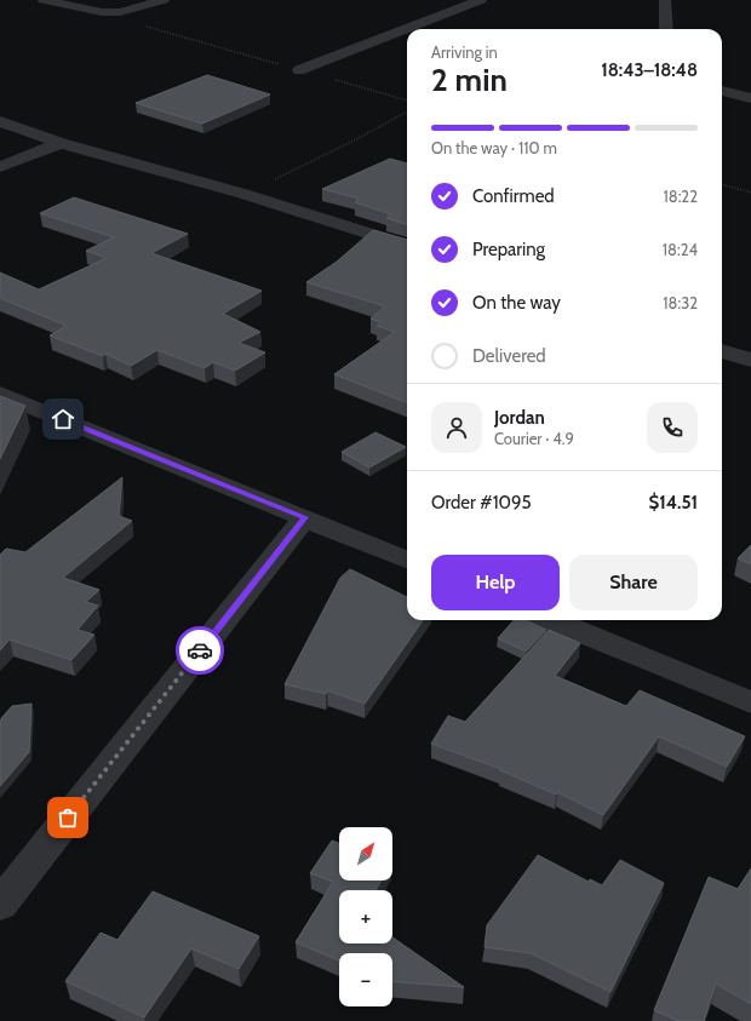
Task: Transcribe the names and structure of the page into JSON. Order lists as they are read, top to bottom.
{
  "north": "top right",
  "page": {
    "heading": ["2 min", "Arriving in", "18:43–18:48"],
    "panel": [
      "Jordan",
      "Courier · 4.9",
      "Order #1095",
      "$14.51"
    ],
    "bar": "On the way · 110 m",
    "list": [
      ["Confirmed", "18:22"],
      ["Preparing", "18:24"],
      ["On the way", "18:32"],
      "Delivered"
    ],
    "buttons": ["Help", "Share"],
    "map_buttons": ["+", "−"]
  }
}
